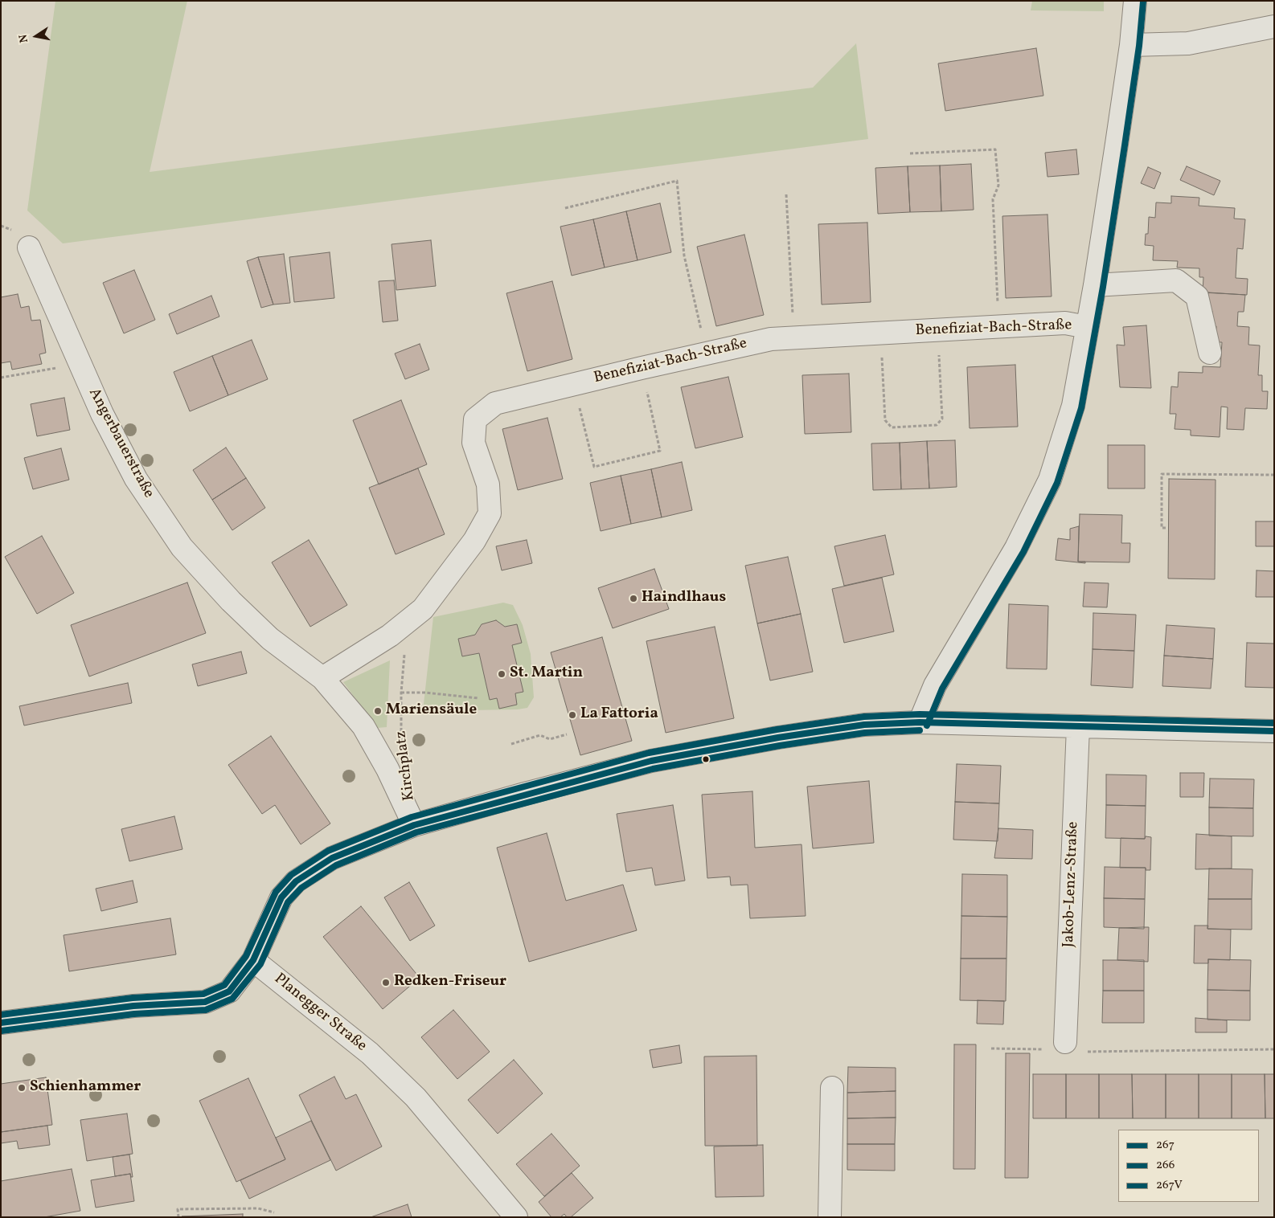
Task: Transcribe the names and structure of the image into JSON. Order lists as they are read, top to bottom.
{
  "streets": {
    "street": [
      "Benefiziat-Bach-Straße",
      "Angerbauerstraße",
      "Kirchplatz",
      "Jakob-Lenz-Straße",
      "Planegger Straße"
    ]
  },
  "crossings": [
    ["Benefiziat-Bach-Straße", "Angerbauerstraße"],
    ["Benefiziat-Bach-Straße", "Kirchplatz"],
    ["Angerbauerstraße", "Kirchplatz"]
  ],
  "places": [
    "Haindlhaus",
    "St. Martin",
    "Mariensäule",
    "La Fattoria",
    "Redken-Friseur",
    "Schienhammer"
  ],
  "lines": ["transit line 266", "transit line 267V", "transit line 267"],
  "legend": ["267", "266", "267V"],
  "north": "left"
}
